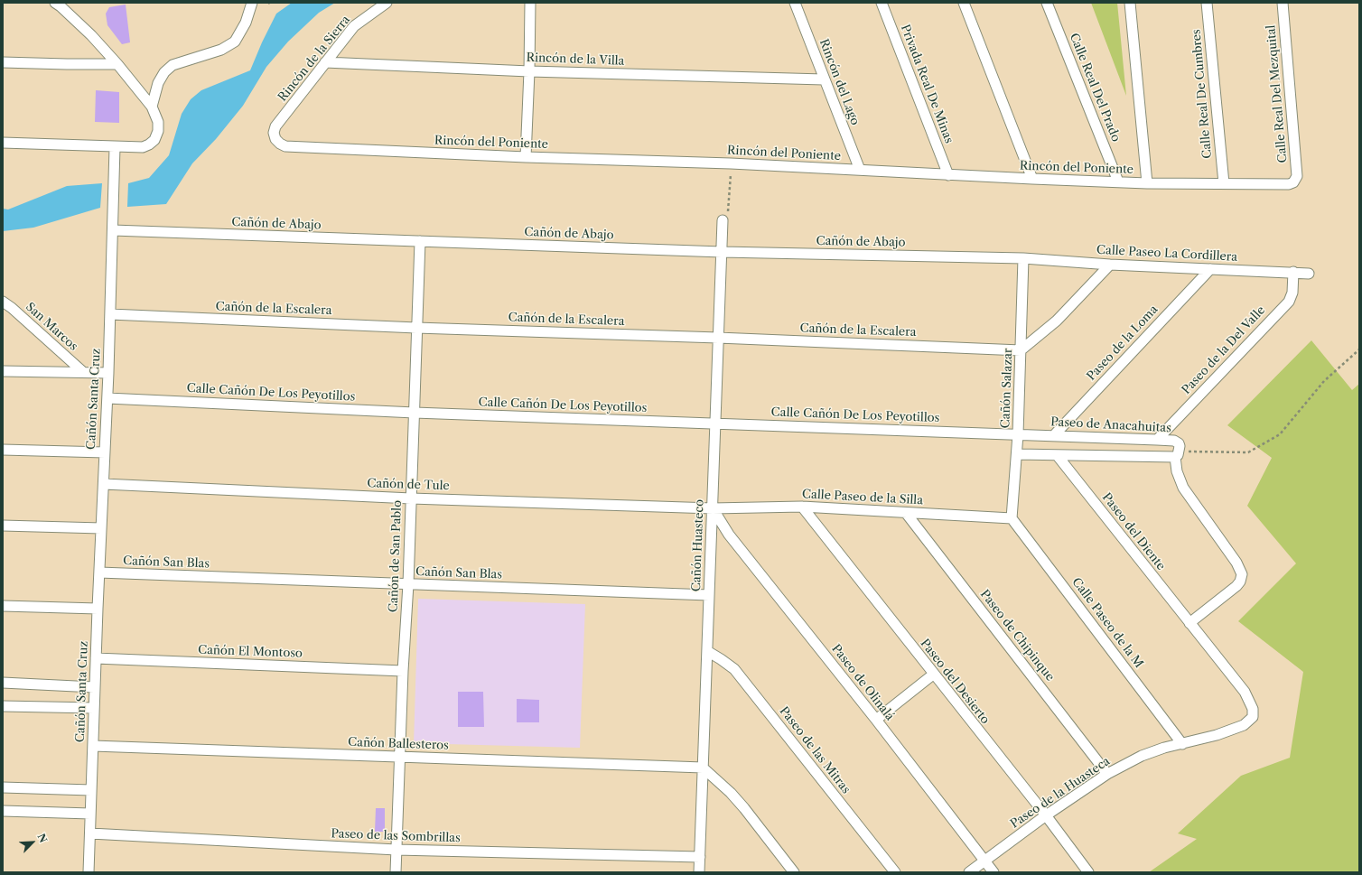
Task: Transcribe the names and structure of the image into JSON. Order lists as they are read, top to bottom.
{
  "streets": {
    "street": [
      "Rincón de la Sierra",
      "Rincón de la Villa",
      "Rincón del Lago",
      "Privada Real De Minas",
      "Calle Real Del Prado",
      "Calle Real De Cumbres",
      "Calle Real Del Mezquital",
      "Rincón del Poniente",
      "Cañón de Abajo",
      "Calle Paseo La Cordillera",
      "Cañón de la Escalera",
      "San Marcos",
      "Paseo de la Loma",
      "Paseo de la Del Valle",
      "Cañón Salazar",
      "Calle Cañón De Los Peyotillos",
      "Cañón Santa Cruz",
      "Paseo de Anacahuitas",
      "Cañón de Tule",
      "Calle Paseo de la Silla",
      "Paseo del Diente",
      "Cañón Huasteco",
      "Cañón de San Pablo",
      "Cañón San Blas",
      "Calle Paseo de la M",
      "Paseo de Chipinque",
      "Cañón El Montoso",
      "Paseo del Desierto",
      "Paseo de Olinalá",
      "Cañón Ballesteros",
      "Paseo de las Mitras",
      "Paseo de la Huasteca",
      "Paseo de las Sombrillas"
    ]
  },
  "crossings": [
    ["Rincón de la Sierra", "Rincón de la Villa"],
    ["Rincón de la Sierra", "Rincón del Poniente"],
    ["Rincón de la Villa", "Rincón del Lago"],
    ["Rincón del Lago", "Rincón del Poniente"],
    ["Privada Real De Minas", "Rincón del Poniente"],
    ["Calle Real Del Prado", "Rincón del Poniente"],
    ["Calle Real De Cumbres", "Rincón del Poniente"],
    ["Calle Real Del Mezquital", "Rincón del Poniente"],
    ["Cañón de Abajo", "Calle Paseo La Cordillera"],
    ["Cañón de Abajo", "Cañón Salazar"],
    ["Cañón de Abajo", "Cañón Santa Cruz"],
    ["Cañón de Abajo", "Cañón Huasteco"],
    ["Cañón de Abajo", "Cañón de San Pablo"],
    ["Calle Paseo La Cordillera", "Paseo de la Loma"],
    ["Calle Paseo La Cordillera", "Paseo de la Del Valle"],
    ["Calle Paseo La Cordillera", "Cañón Salazar"],
    ["Cañón de la Escalera", "Cañón Salazar"],
    ["Cañón de la Escalera", "Cañón Santa Cruz"],
    ["Cañón de la Escalera", "Cañón Huasteco"],
    ["Cañón de la Escalera", "Cañón de San Pablo"],
    ["Paseo de la Loma", "Paseo de Anacahuitas"],
    ["Paseo de la Del Valle", "Paseo de Anacahuitas"],
    ["Cañón Salazar", "Calle Cañón De Los Peyotillos"],
    ["Cañón Salazar", "Paseo de Anacahuitas"],
    ["Cañón Salazar", "Calle Paseo de la Silla"],
    ["Cañón Salazar", "Calle Paseo de la M"],
    ["Calle Cañón De Los Peyotillos", "Cañón Santa Cruz"],
    ["Calle Cañón De Los Peyotillos", "Paseo de Anacahuitas"],
    ["Calle Cañón De Los Peyotillos", "Cañón Huasteco"],
    ["Calle Cañón De Los Peyotillos", "Cañón de San Pablo"],
    ["Cañón Santa Cruz", "Cañón de Tule"],
    ["Cañón Santa Cruz", "Cañón San Blas"],
    ["Cañón Santa Cruz", "Cañón El Montoso"],
    ["Cañón Santa Cruz", "Cañón Ballesteros"],
    ["Cañón Santa Cruz", "Paseo de las Sombrillas"],
    ["Cañón de Tule", "Calle Paseo de la Silla"],
    ["Cañón de Tule", "Cañón Huasteco"],
    ["Cañón de Tule", "Cañón de San Pablo"],
    ["Cañón de Tule", "Paseo de Olinalá"],
    ["Calle Paseo de la Silla", "Cañón Huasteco"],
    ["Calle Paseo de la Silla", "Calle Paseo de la M"],
    ["Calle Paseo de la Silla", "Paseo de Chipinque"],
    ["Calle Paseo de la Silla", "Paseo del Desierto"],
    ["Calle Paseo de la Silla", "Paseo de Olinalá"],
    ["Paseo del Diente", "Paseo de la Huasteca"],
    ["Cañón Huasteco", "Cañón San Blas"],
    ["Cañón Huasteco", "Paseo de Olinalá"],
    ["Cañón Huasteco", "Cañón Ballesteros"],
    ["Cañón Huasteco", "Paseo de las Mitras"],
    ["Cañón Huasteco", "Paseo de las Sombrillas"],
    ["Cañón de San Pablo", "Cañón San Blas"],
    ["Cañón de San Pablo", "Cañón El Montoso"],
    ["Cañón de San Pablo", "Cañón Ballesteros"],
    ["Cañón de San Pablo", "Paseo de las Sombrillas"],
    ["Calle Paseo de la M", "Paseo de la Huasteca"],
    ["Paseo de Chipinque", "Paseo de la Huasteca"],
    ["Paseo del Desierto", "Paseo de la Huasteca"],
    ["Paseo de Olinalá", "Paseo de la Huasteca"]
  ],
  "north": "top right"
}
